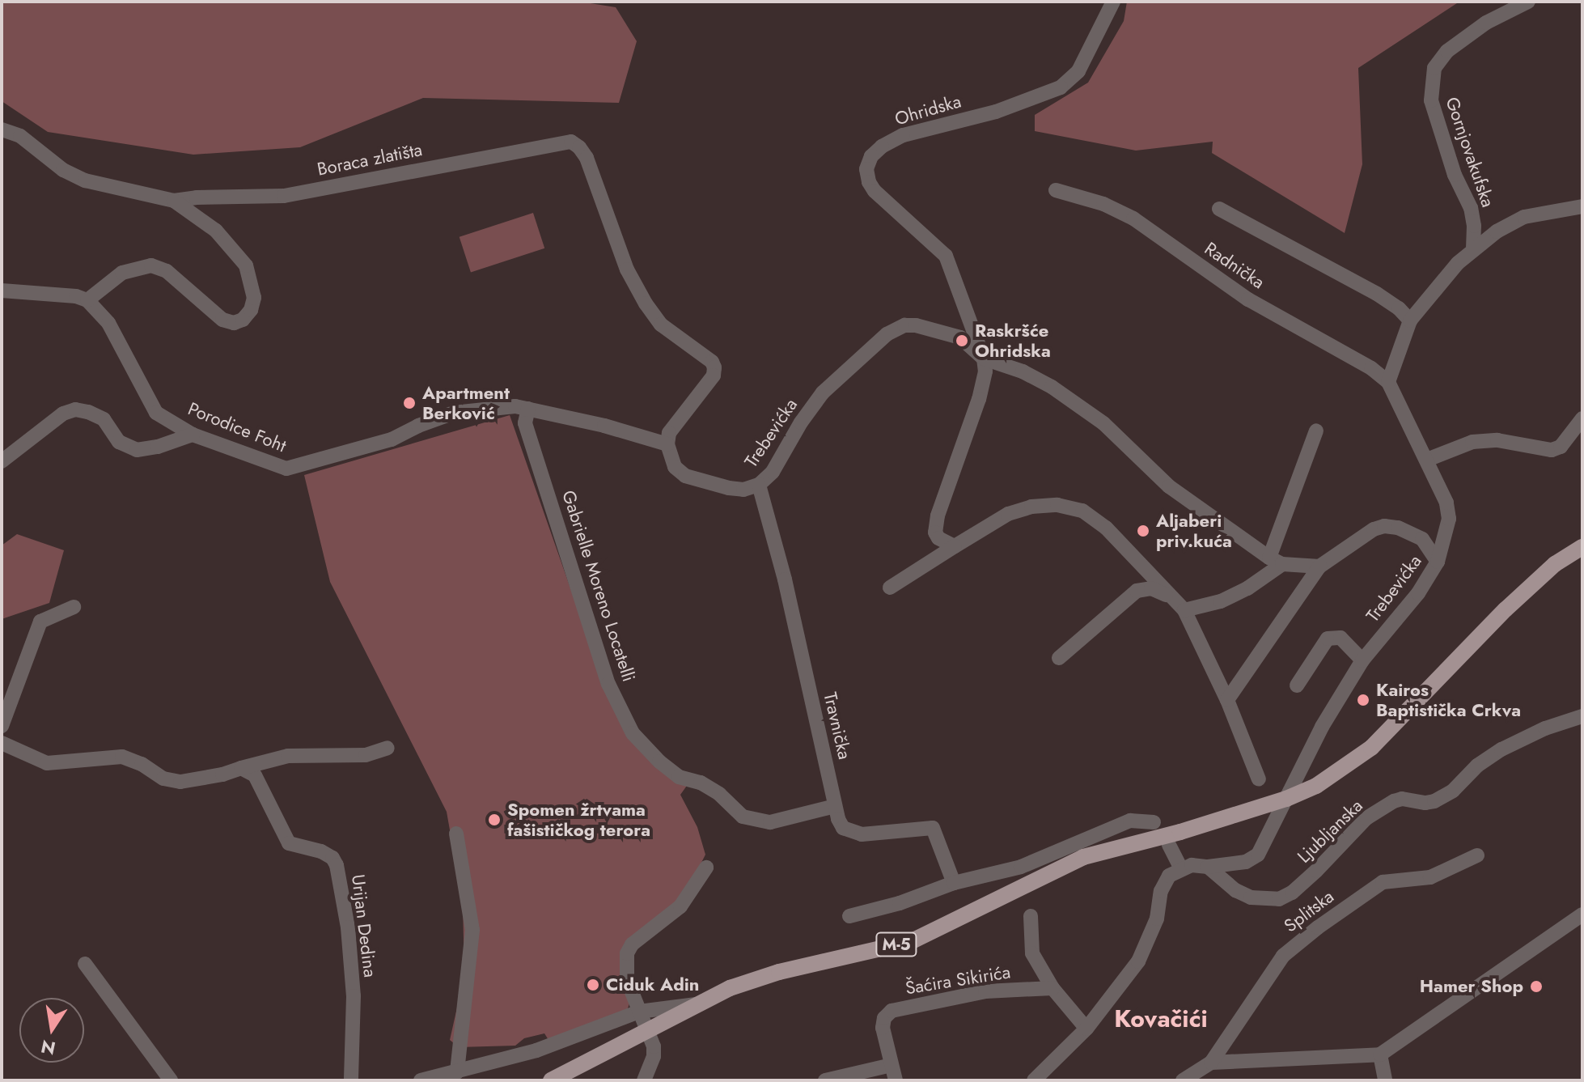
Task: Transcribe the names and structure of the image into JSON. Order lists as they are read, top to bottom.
{
  "streets": {
    "main road": ["M-5"],
    "street": [
      "Ohridska",
      "Gornjovakufska",
      "Boraca zlatišta",
      "Radnička",
      "Porodice Foht",
      "Trebevićka",
      "Gabrielle Moreno Locatelli",
      "Travnička",
      "Ljubljanska",
      "Splitska",
      "Urijan Dedina",
      "Šaćira Sikirića"
    ]
  },
  "crossings": [
    ["Ohridska", "Trebevićka"],
    ["Gornjovakufska", "Radnička"],
    ["Boraca zlatišta", "Porodice Foht"],
    ["Boraca zlatišta", "Trebevićka"],
    ["Porodice Foht", "Trebevićka"],
    ["Porodice Foht", "Gabrielle Moreno Locatelli"],
    ["Trebevićka", "Travnička"],
    ["Trebevićka", "M-5"],
    ["Gabrielle Moreno Locatelli", "Travnička"]
  ],
  "districts": ["Kovačići"],
  "places": [
    "Raskršće Ohridska",
    "Apartment Berković",
    "Aljaberi priv.kuća",
    "Kairos Baptistička Crkva",
    "Spomen žrtvama fašističkog terora",
    "Ciduk Adin",
    "Hamer Shop"
  ],
  "north": "bottom"
}
